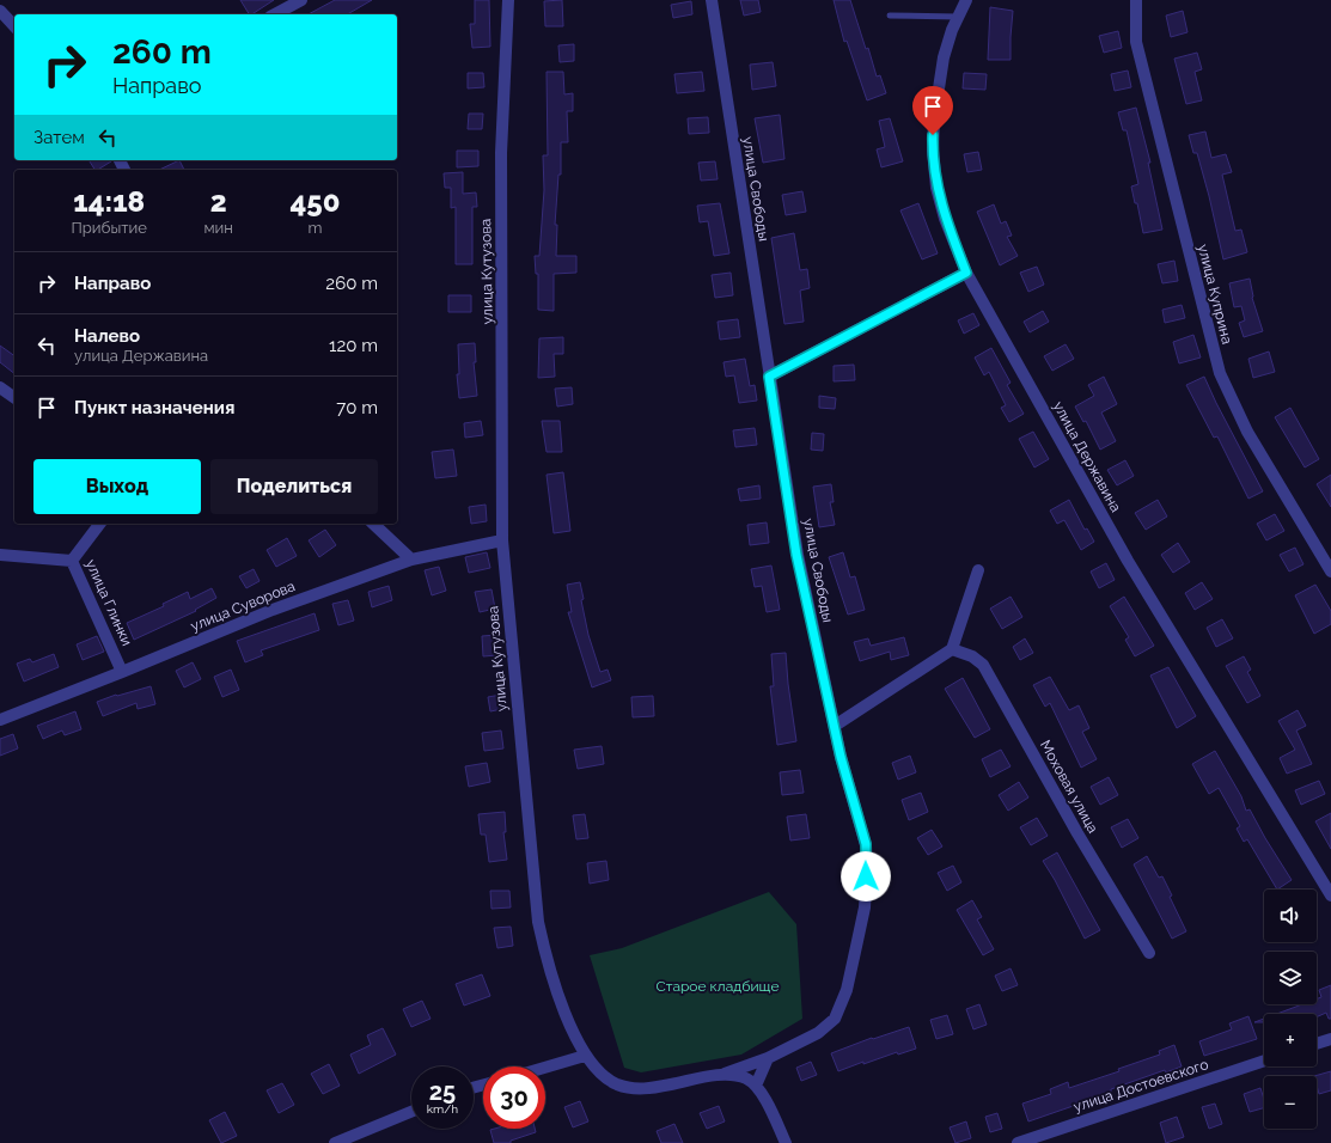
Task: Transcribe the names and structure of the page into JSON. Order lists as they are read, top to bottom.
{
  "streets": {
    "street": [
      "улица Свободы",
      "улица Кутузова",
      "улица Куприна",
      "улица Державина",
      "улица Глинки",
      "улица Суворова",
      "Моховая улица",
      "улица Достоевского"
    ]
  },
  "crossings": [
    ["улица Свободы", "улица Кутузова"],
    ["улица Кутузова", "улица Суворова"],
    ["улица Глинки", "улица Суворова"]
  ],
  "parks": ["Старое кладбище"],
  "page": {
    "turn": ["260 m", "Направо"],
    "then": "Затем",
    "eta": [
      "14:18",
      "Прибытие",
      "2",
      "мин",
      "450",
      "m"
    ],
    "list": [
      {
        "name": "Направо",
        "value": "260 m"
      },
      {
        "name": "Налево",
        "note": "улица Державина",
        "value": "120 m"
      },
      {
        "name": "Пункт назначения",
        "value": "70 m"
      }
    ],
    "buttons": ["Выход", "Поделиться"],
    "map_buttons": ["+", "−"],
    "speed": "25 km/h",
    "limit": "30"
  }
}
